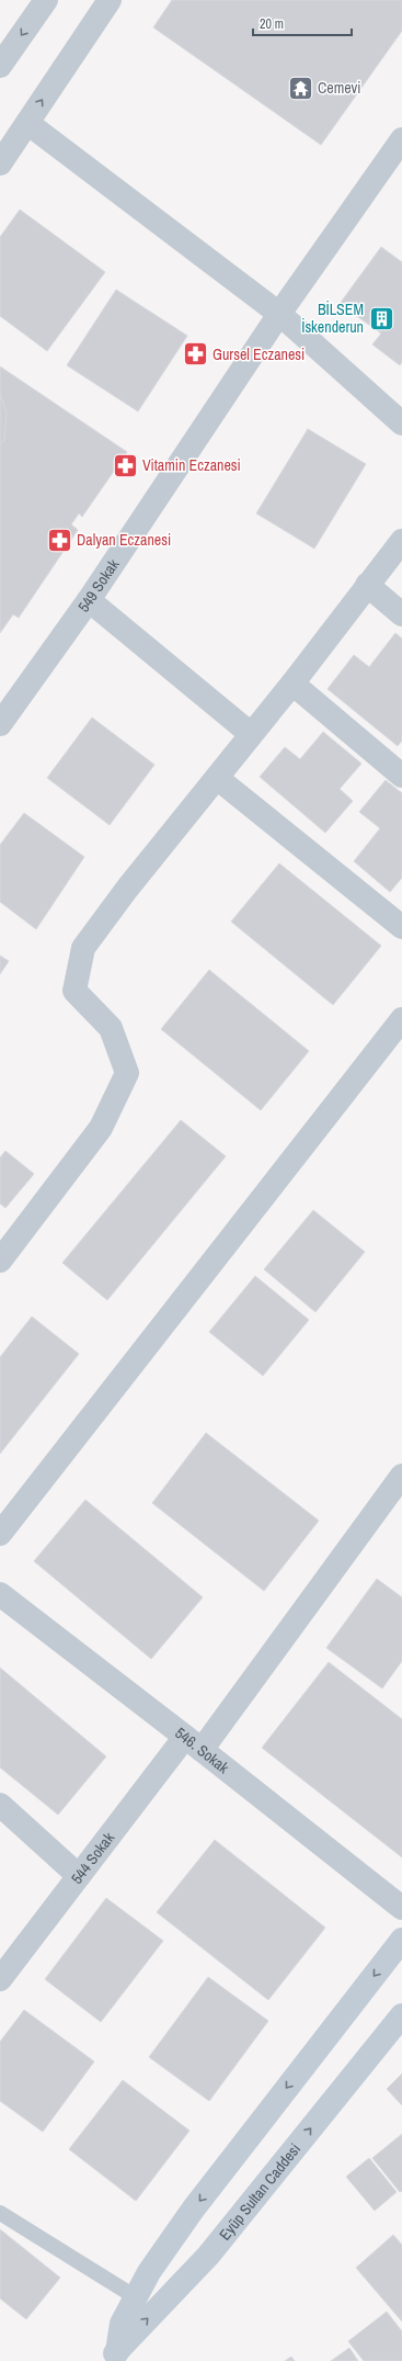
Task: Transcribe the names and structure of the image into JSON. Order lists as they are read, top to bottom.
{
  "streets": {
    "main road": ["Eyüp Sultan Caddesi"],
    "street": ["549 Sokak", "546. Sokak", "544 Sokak"]
  },
  "crossings": [
    ["546. Sokak", "544 Sokak"]
  ],
  "places": {
    "temple": ["Cemevi"],
    "building": ["BİLSEM İskenderun"],
    "pharmacy": ["Gursel Eczanesi", "Vitamin Eczanesi", "Dalyan Eczanesi"]
  },
  "scale_bar": "20 m"
}
